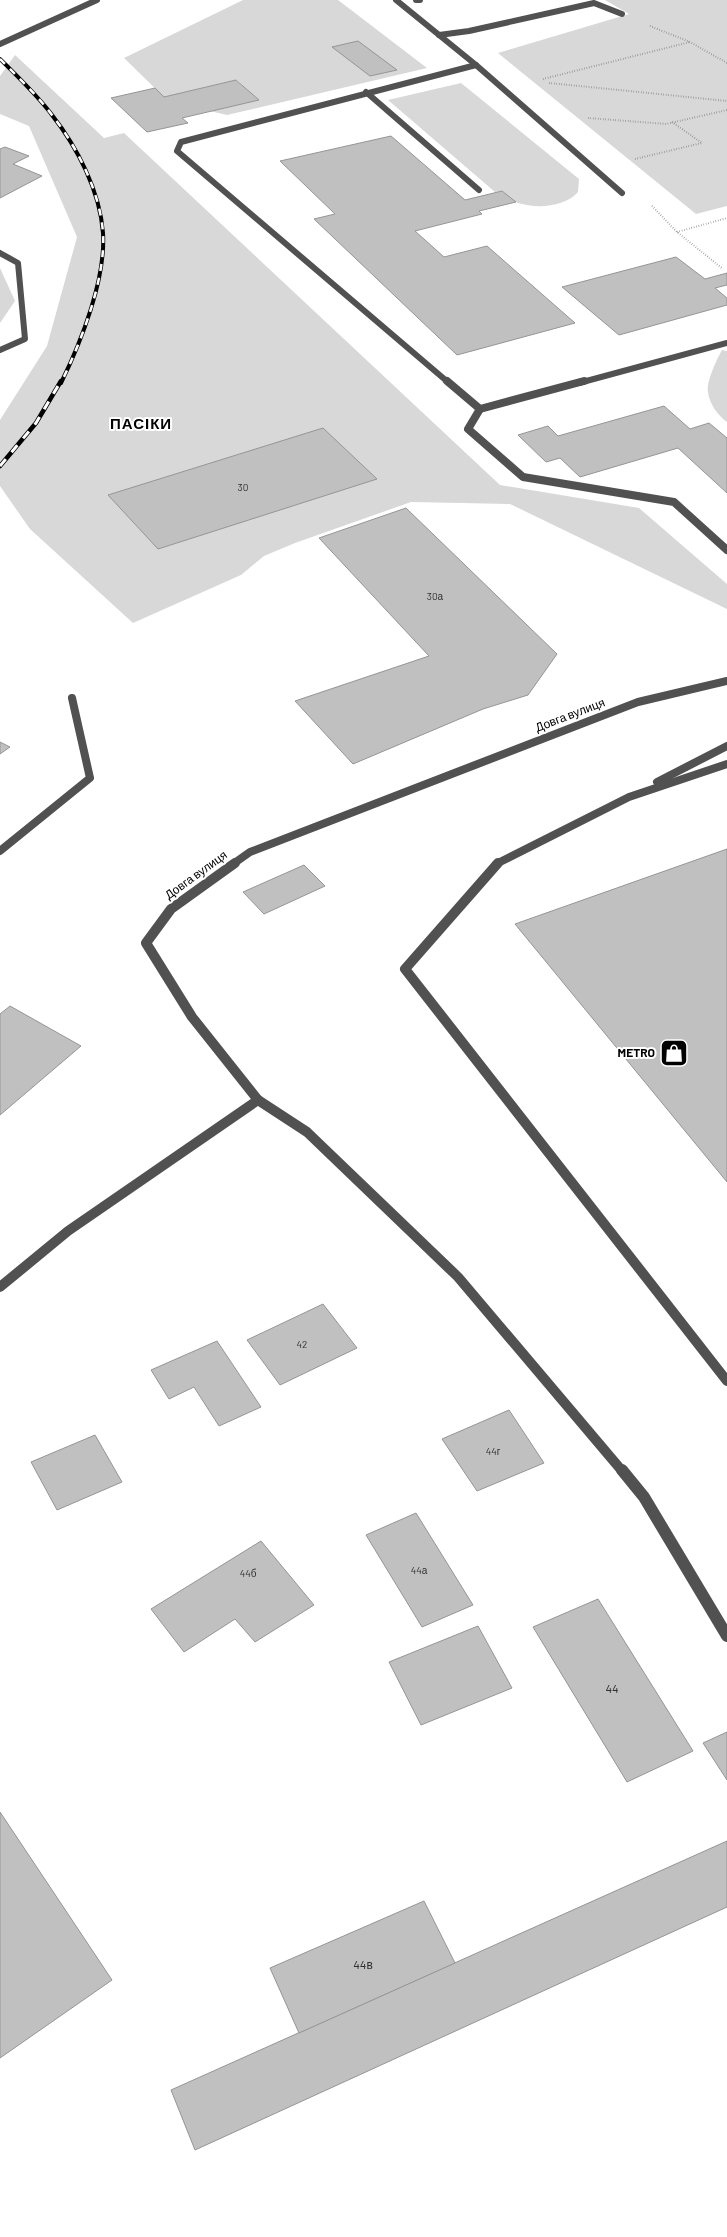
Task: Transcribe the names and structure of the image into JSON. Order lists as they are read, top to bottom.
{
  "streets": {
    "street": ["Довга вулиця"]
  },
  "districts": ["ПАСІКИ"],
  "places": {
    "shop": ["METRO"]
  },
  "house_numbers": [
    "30",
    "30а",
    "42",
    "44г",
    "44а",
    "44б",
    "44",
    "44в"
  ]
}
